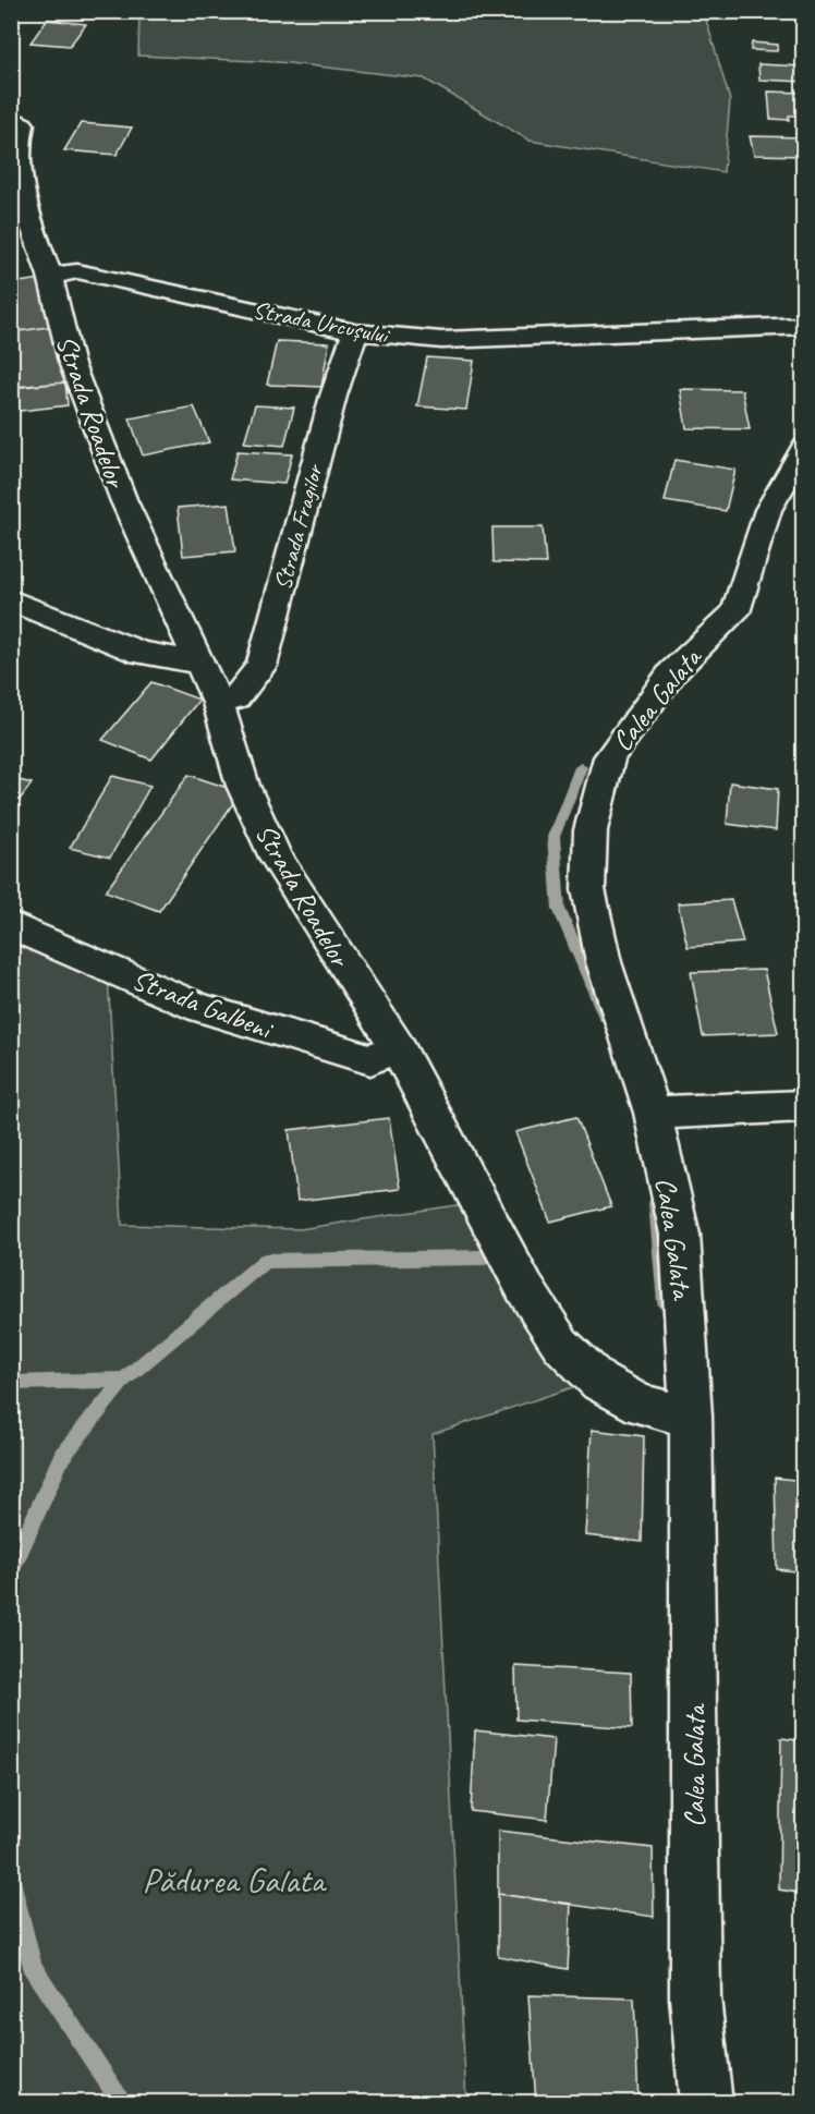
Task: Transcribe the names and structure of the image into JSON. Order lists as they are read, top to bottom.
{
  "streets": {
    "street": [
      "Strada Urcușului",
      "Strada Roadelor",
      "Strada Fragilor",
      "Calea Galata",
      "Strada Galbeni"
    ]
  },
  "crossings": [
    ["Strada Urcușului", "Strada Roadelor"],
    ["Strada Urcușului", "Strada Fragilor"],
    ["Strada Roadelor", "Strada Fragilor"],
    ["Strada Roadelor", "Calea Galata"],
    ["Strada Roadelor", "Strada Galbeni"]
  ],
  "parks": ["Pădurea Galata"]
}
